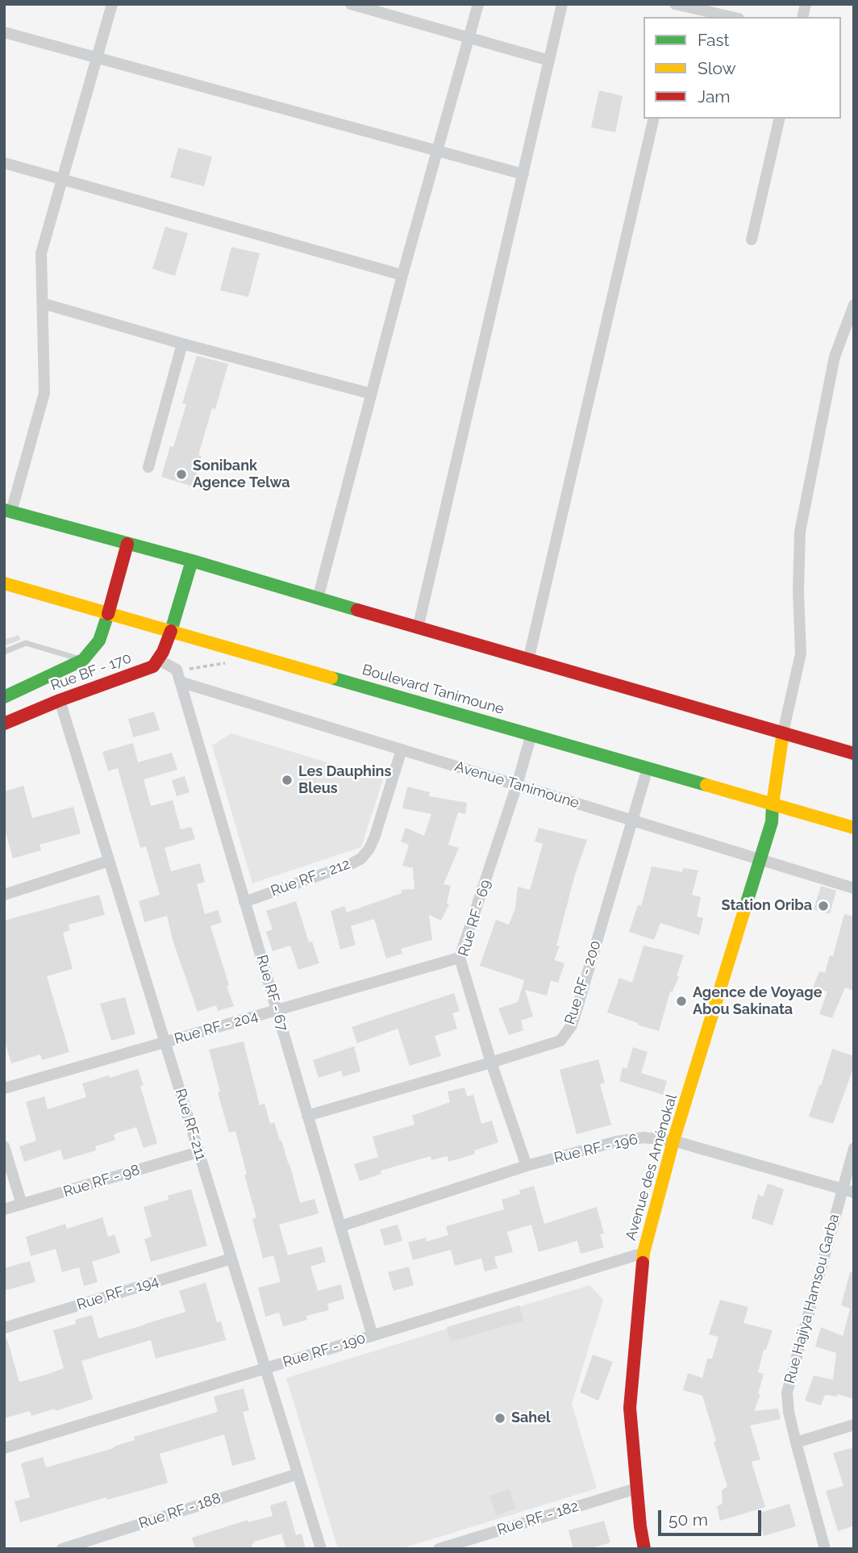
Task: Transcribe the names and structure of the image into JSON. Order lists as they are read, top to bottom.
{
  "streets": {
    "main road": ["Rue BF - 170", "Boulevard Tanimoune", "Avenue des Aménokal"],
    "street": [
      "Avenue Tanimoune",
      "Rue RF - 212",
      "Rue RF - 69",
      "Rue RF - 200",
      "Rue RF - 67",
      "Rue RF - 204",
      "Rue RF-211",
      "Rue RF - 196",
      "Rue RF - 98",
      "Rue RF - 194",
      "Rue Hajiya Hamsou Garba",
      "Rue RF - 190",
      "Rue RF - 188",
      "Rue RF - 182"
    ]
  },
  "crossings": [
    ["Rue BF - 170", "Boulevard Tanimoune"],
    ["Rue BF - 170", "Rue RF - 67"],
    ["Rue BF - 170", "Rue RF-211"],
    ["Boulevard Tanimoune", "Rue RF - 69"],
    ["Boulevard Tanimoune", "Rue RF - 200"],
    ["Boulevard Tanimoune", "Avenue des Aménokal"],
    ["Avenue Tanimoune", "Rue RF - 212"],
    ["Avenue Tanimoune", "Rue RF - 69"],
    ["Avenue Tanimoune", "Rue RF - 200"],
    ["Avenue Tanimoune", "Rue RF - 67"],
    ["Avenue Tanimoune", "Avenue des Aménokal"],
    ["Rue RF - 212", "Rue RF - 67"],
    ["Rue RF - 69", "Rue RF - 200"],
    ["Rue RF - 69", "Rue RF - 204"],
    ["Rue RF - 69", "Rue RF - 196"],
    ["Rue RF - 200", "Rue RF - 67"],
    ["Rue RF - 67", "Rue RF - 204"],
    ["Rue RF - 67", "Rue RF - 196"],
    ["Rue RF - 67", "Rue RF - 190"],
    ["Rue RF - 204", "Rue RF-211"],
    ["Rue RF-211", "Rue RF - 98"],
    ["Rue RF-211", "Rue RF - 194"],
    ["Rue RF-211", "Rue RF - 190"],
    ["Rue RF-211", "Rue RF - 188"],
    ["Rue RF - 196", "Avenue des Aménokal"],
    ["Rue RF - 196", "Rue Hajiya Hamsou Garba"],
    ["Avenue des Aménokal", "Rue RF - 190"],
    ["Avenue des Aménokal", "Rue RF - 182"]
  ],
  "places": [
    "Sonibank Agence Telwa",
    "Les Dauphins Bleus",
    "Station Oriba",
    "Agence de Voyage Abou Sakinata",
    "Sahel"
  ],
  "legend": ["Fast", "Slow", "Jam"],
  "scale_bar": "50 m"
}
